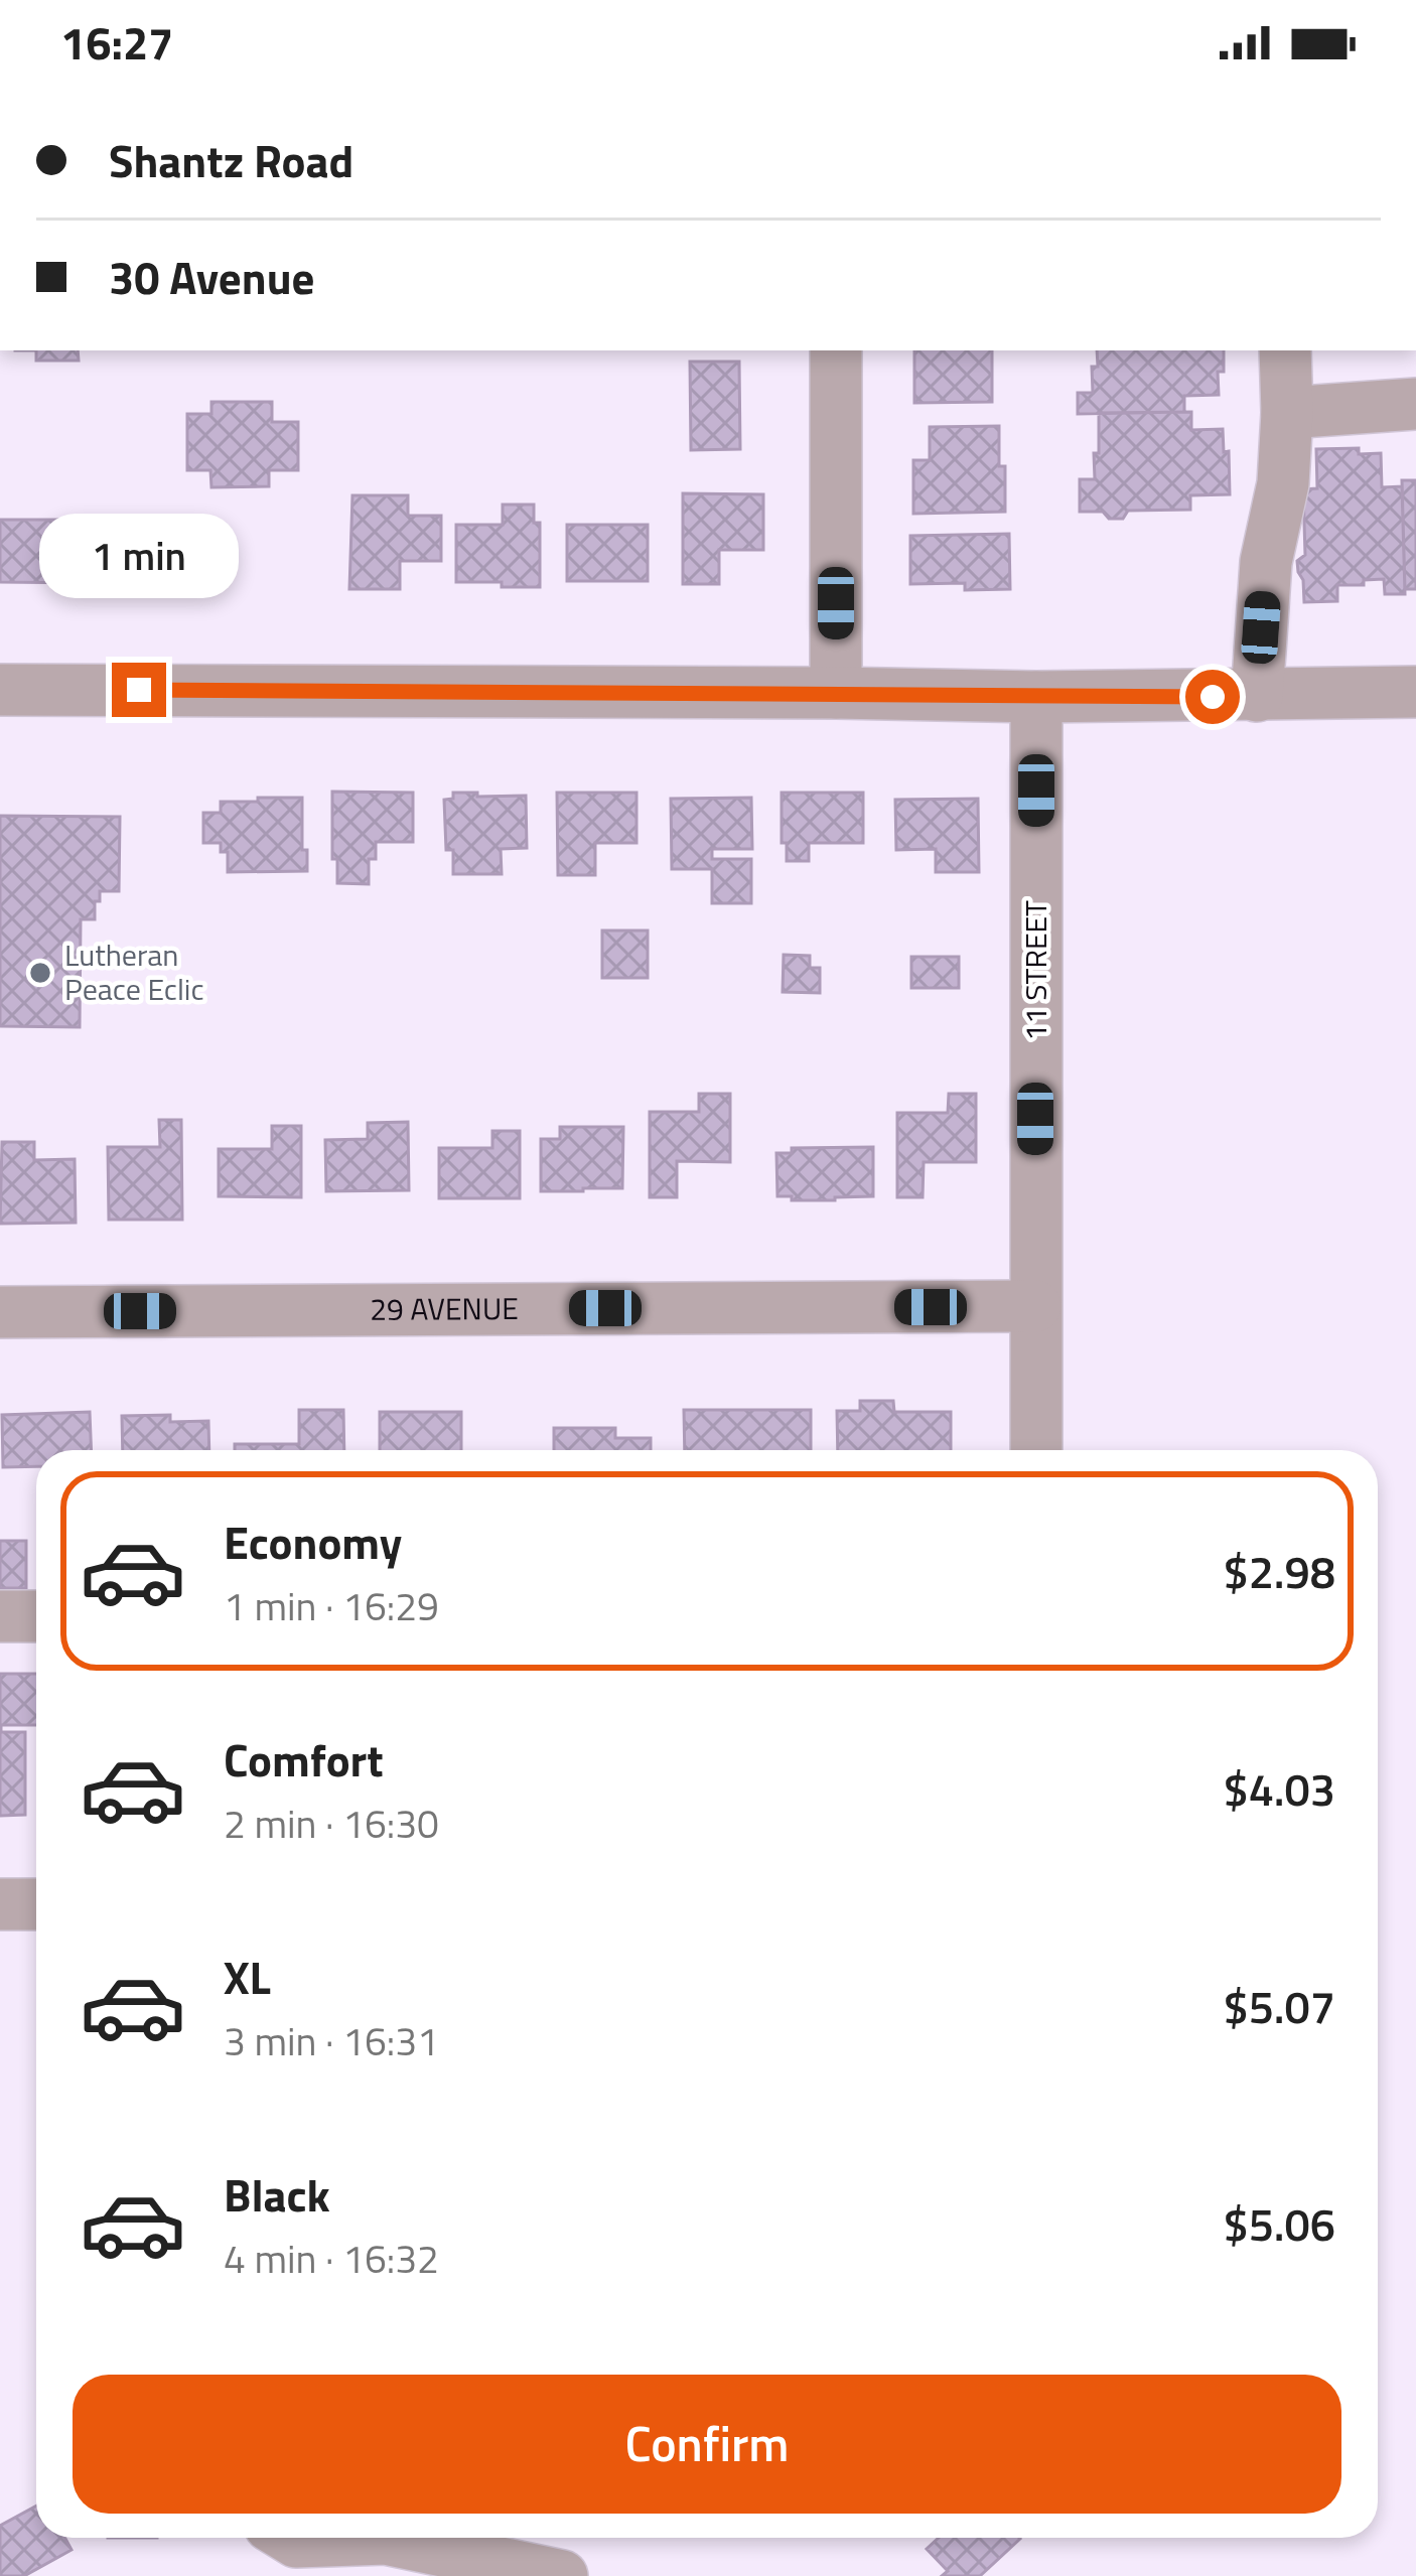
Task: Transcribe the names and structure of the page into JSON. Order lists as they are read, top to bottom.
{
  "streets": {
    "street": ["11 STREET", "29 AVENUE"]
  },
  "crossings": [
    ["11 STREET", "29 AVENUE"]
  ],
  "places": ["Lutheran Peace Eclic"],
  "page": {
    "status": "16:27",
    "banner": ["Shantz Road", "30 Avenue"],
    "bubble": "1 min",
    "list": [
      {
        "name": "Economy",
        "note": "1 min · 16:29",
        "value": "$2.98"
      },
      {
        "name": "Comfort",
        "note": "2 min · 16:30",
        "value": "$4.03"
      },
      {
        "name": "XL",
        "note": "3 min · 16:31",
        "value": "$5.07"
      },
      {
        "name": "Black",
        "note": "4 min · 16:32",
        "value": "$5.06"
      }
    ],
    "buttons": "Confirm"
  }
}
